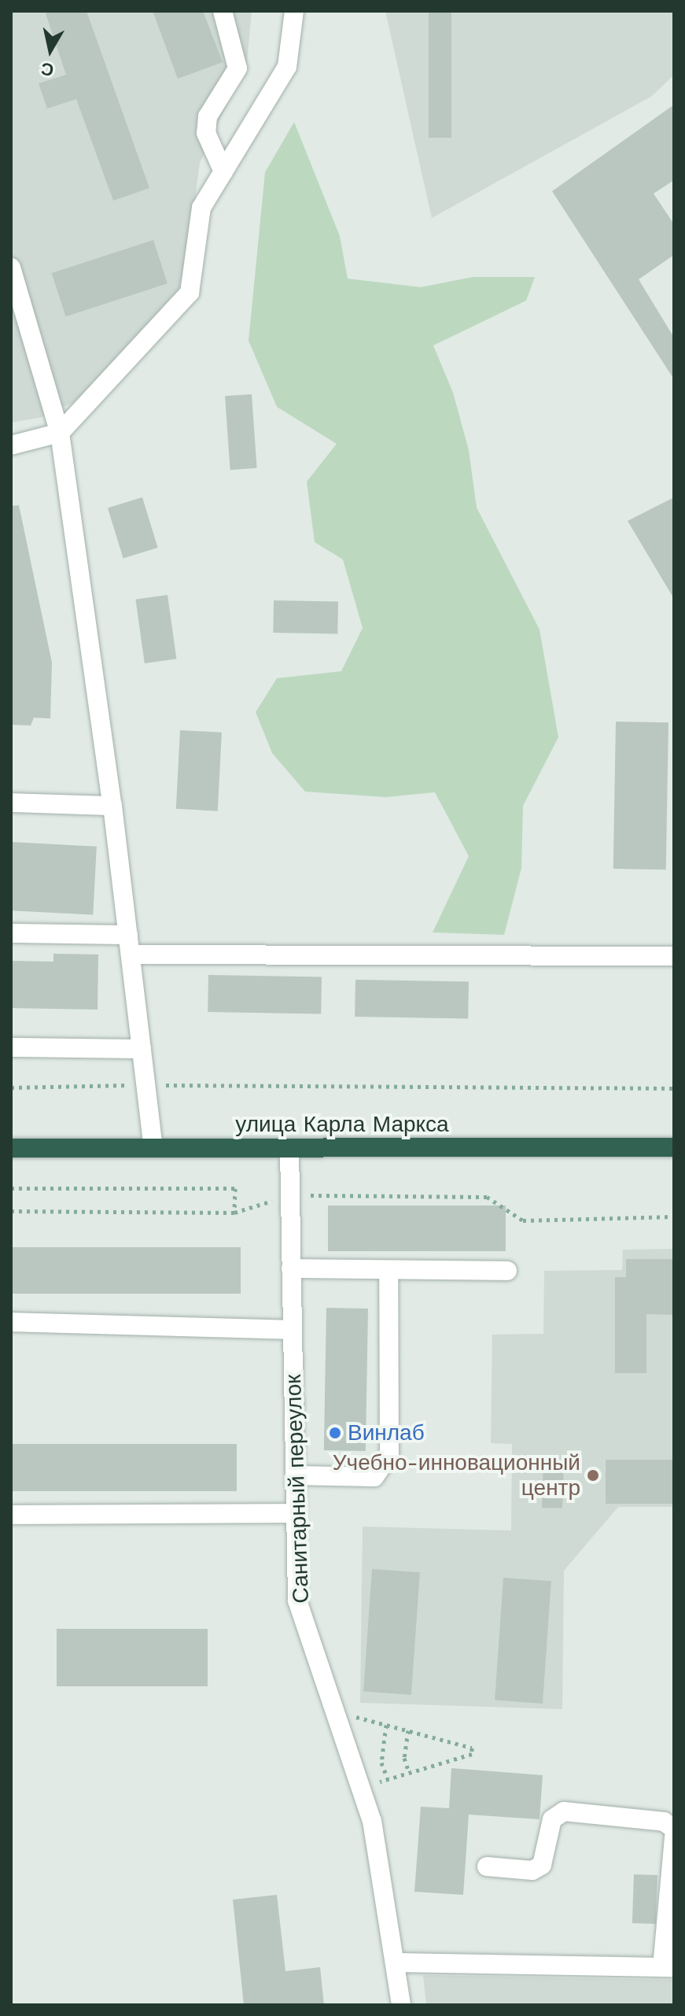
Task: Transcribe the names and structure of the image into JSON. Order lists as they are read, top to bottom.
{
  "streets": {
    "highway": ["улица Карла Маркса"],
    "street": ["Санитарный переулок"]
  },
  "crossings": [
    ["улица Карла Маркса", "Санитарный переулок"]
  ],
  "places": ["Винлаб", "Учебно-инновационный центр"],
  "north": "bottom"
}
